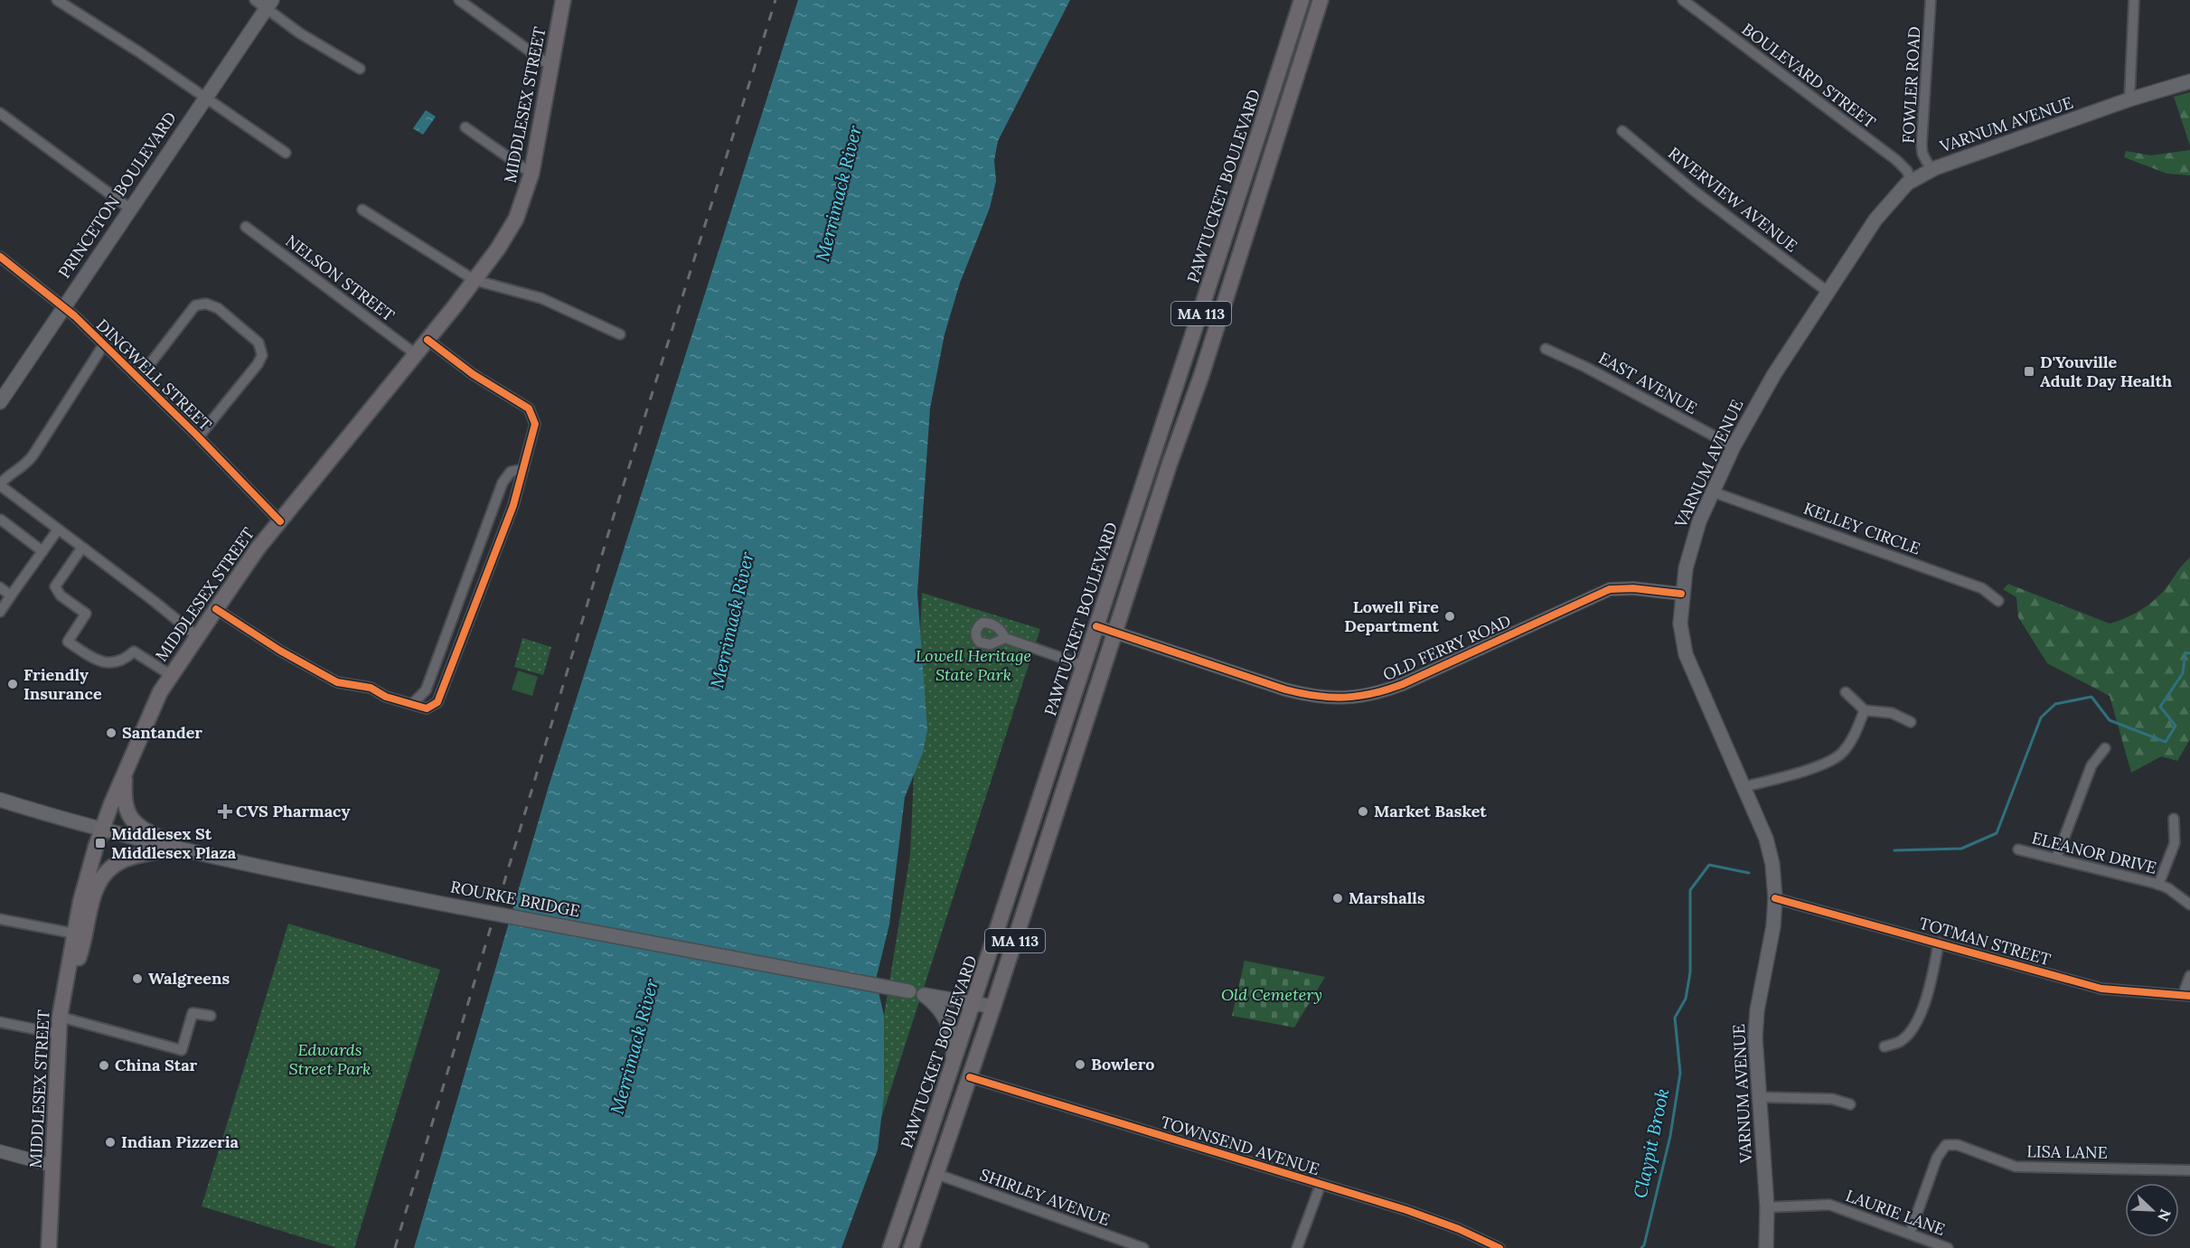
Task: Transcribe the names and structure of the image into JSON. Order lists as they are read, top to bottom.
{
  "streets": {
    "main road": [
      "MIDDLESEX STREET",
      "VARNUM AVENUE",
      "PAWTUCKET BOULEVARD",
      "PRINCETON BOULEVARD",
      "MA 113",
      "ROURKE BRIDGE"
    ],
    "street": [
      "BOULEVARD STREET",
      "FOWLER ROAD",
      "RIVERVIEW AVENUE",
      "NELSON STREET",
      "DINGWELL STREET",
      "EAST AVENUE",
      "KELLEY CIRCLE",
      "OLD FERRY ROAD",
      "ELEANOR DRIVE",
      "TOTMAN STREET",
      "TOWNSEND AVENUE",
      "LISA LANE",
      "SHIRLEY AVENUE",
      "LAURIE LANE"
    ]
  },
  "crossings": [
    ["BOULEVARD STREET", "VARNUM AVENUE"],
    ["FOWLER ROAD", "VARNUM AVENUE"],
    ["MIDDLESEX STREET", "NELSON STREET"],
    ["MIDDLESEX STREET", "DINGWELL STREET"],
    ["MIDDLESEX STREET", "ROURKE BRIDGE"],
    ["VARNUM AVENUE", "RIVERVIEW AVENUE"],
    ["VARNUM AVENUE", "EAST AVENUE"],
    ["VARNUM AVENUE", "KELLEY CIRCLE"],
    ["VARNUM AVENUE", "OLD FERRY ROAD"],
    ["VARNUM AVENUE", "TOTMAN STREET"],
    ["VARNUM AVENUE", "LAURIE LANE"],
    ["PAWTUCKET BOULEVARD", "OLD FERRY ROAD"],
    ["PAWTUCKET BOULEVARD", "ROURKE BRIDGE"],
    ["PRINCETON BOULEVARD", "DINGWELL STREET"],
    ["MA 113", "OLD FERRY ROAD"],
    ["MA 113", "ROURKE BRIDGE"],
    ["MA 113", "TOWNSEND AVENUE"],
    ["MA 113", "SHIRLEY AVENUE"],
    ["LISA LANE", "LAURIE LANE"]
  ],
  "water": ["Merrimack River", "Claypit Brook"],
  "parks": ["Lowell Heritage State Park", "Old Cemetery", "Edwards Street Park"],
  "places": {
    "transit": ["D'Youville Adult Day Health", "Middlesex St Middlesex Plaza"],
    "other": [
      "Lowell Fire Department",
      "Friendly Insurance",
      "Santander",
      "Market Basket",
      "Marshalls",
      "Walgreens",
      "Bowlero",
      "China Star",
      "Indian Pizzeria"
    ],
    "health": ["CVS Pharmacy"]
  },
  "north": "bottom right"
}
